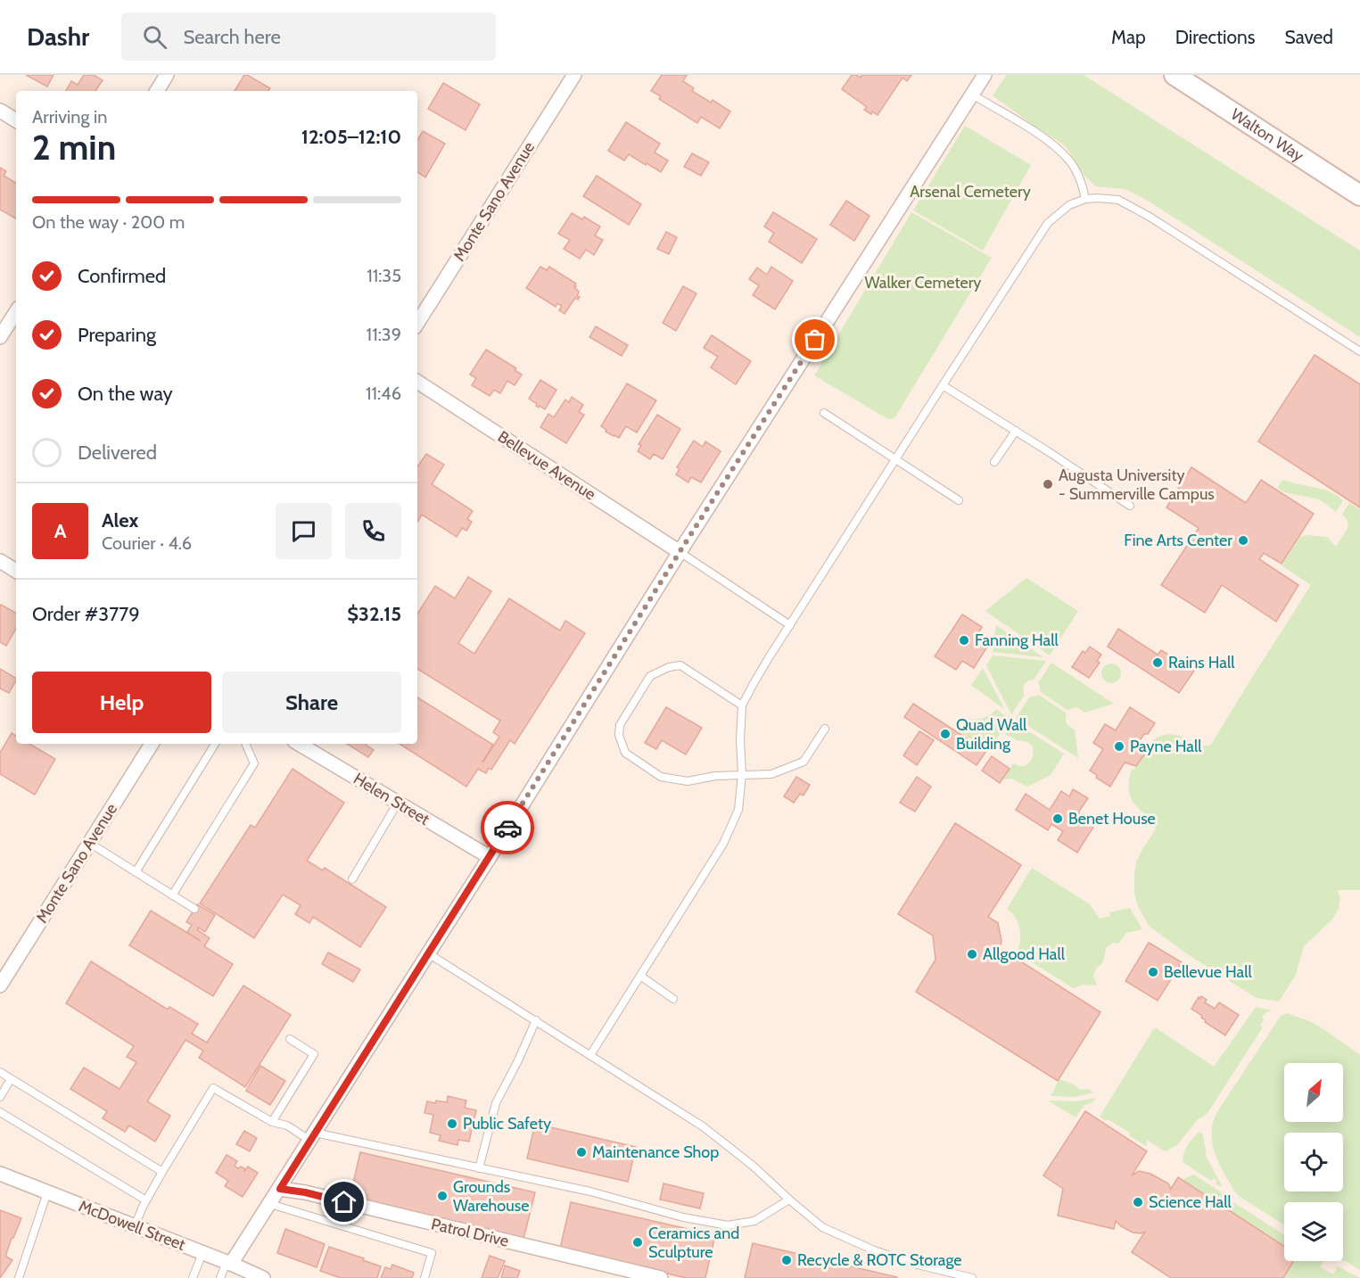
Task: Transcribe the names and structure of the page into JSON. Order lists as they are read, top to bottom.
{
  "streets": {
    "main road": ["Walton Way"],
    "street": [
      "Monte Sano Avenue",
      "Bellevue Avenue",
      "Helen Street",
      "McDowell Street",
      "Patrol Drive"
    ]
  },
  "parks": ["Arsenal Cemetery", "Walker Cemetery"],
  "places": [
    "Augusta University - Summerville Campus",
    "Fine Arts Center",
    "Fanning Hall",
    "Rains Hall",
    "Quad Wall Building",
    "Payne Hall",
    "Benet House",
    "Allgood Hall",
    "Bellevue Hall",
    "Public Safety",
    "Maintenance Shop",
    "Grounds Warehouse",
    "Science Hall",
    "Ceramics and Sculpture",
    "Recycle & ROTC Storage"
  ],
  "north": "top right",
  "page": {
    "header": "Dashr",
    "search": "Search here",
    "nav": ["Map", "Directions", "Saved"],
    "heading": ["2 min", "Arriving in", "12:05–12:10"],
    "panel": [
      "Alex",
      "Courier · 4.6",
      "Order #3779",
      "$32.15"
    ],
    "bar": "On the way · 200 m",
    "list": [
      ["Confirmed", "11:35"],
      ["Preparing", "11:39"],
      ["On the way", "11:46"],
      "Delivered"
    ],
    "round": "A",
    "buttons": ["Help", "Share"]
  }
}
